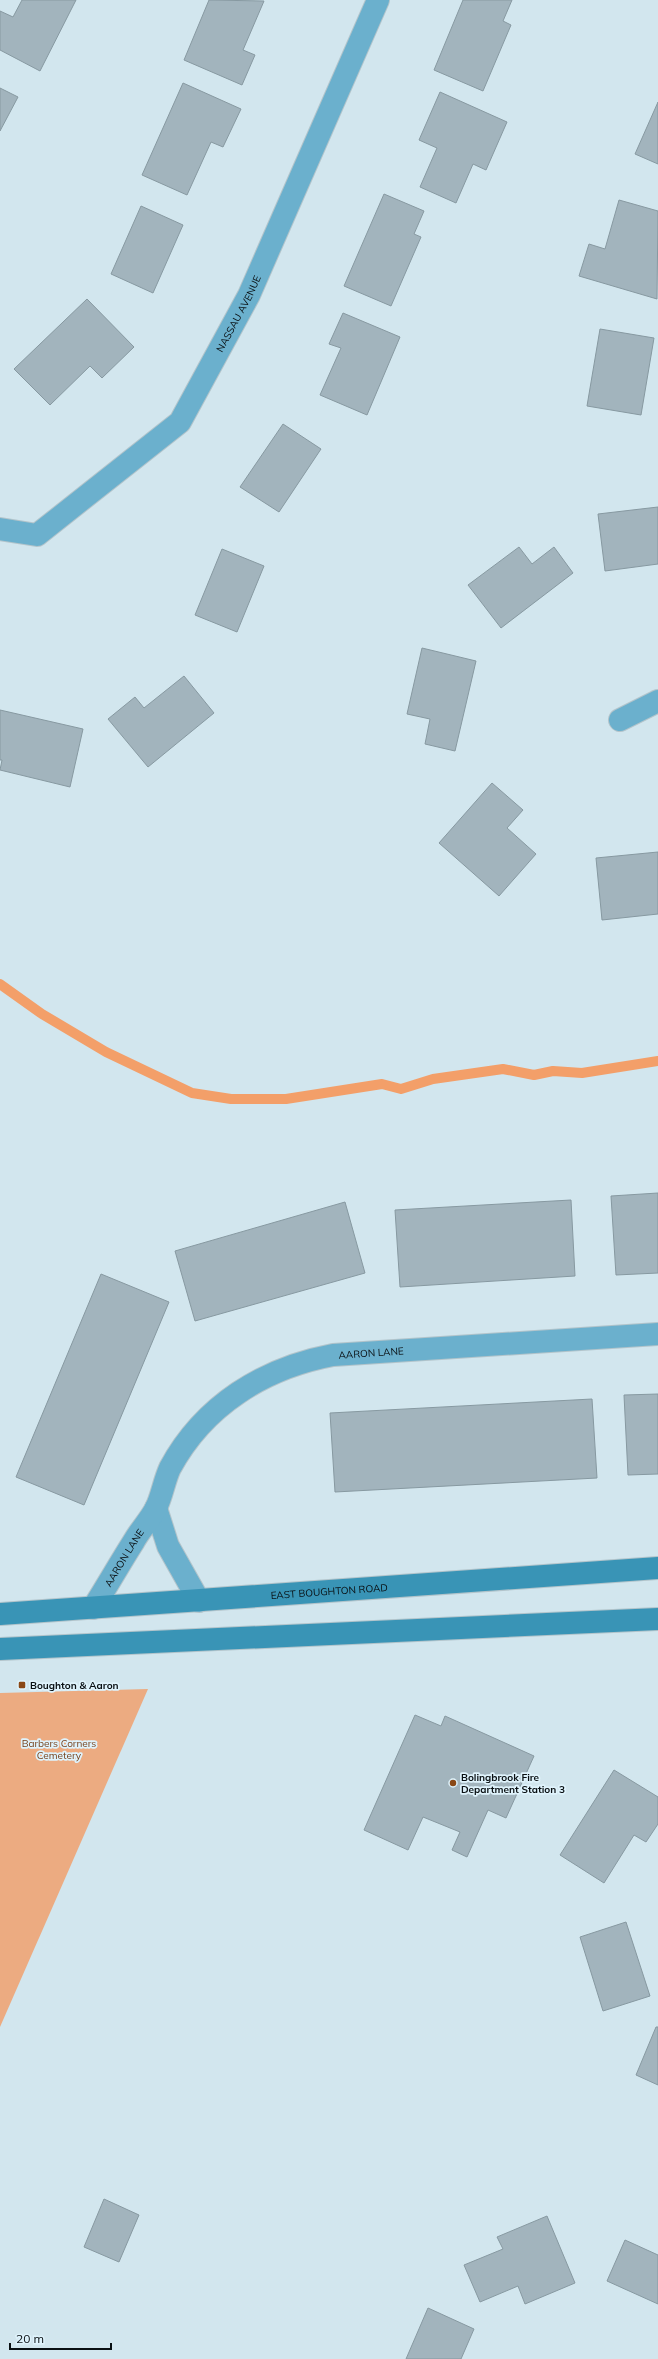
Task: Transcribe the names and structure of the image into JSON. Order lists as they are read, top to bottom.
{
  "streets": {
    "main road": ["EAST BOUGHTON ROAD"],
    "street": ["NASSAU AVENUE", "AARON LANE"]
  },
  "crossings": [
    ["AARON LANE", "EAST BOUGHTON ROAD"]
  ],
  "parks": ["Barbers Corners Cemetery"],
  "places": {
    "transit": ["Boughton & Aaron"],
    "other": ["Bolingbrook Fire Department Station 3"]
  },
  "scale_bar": "20 m"
}
